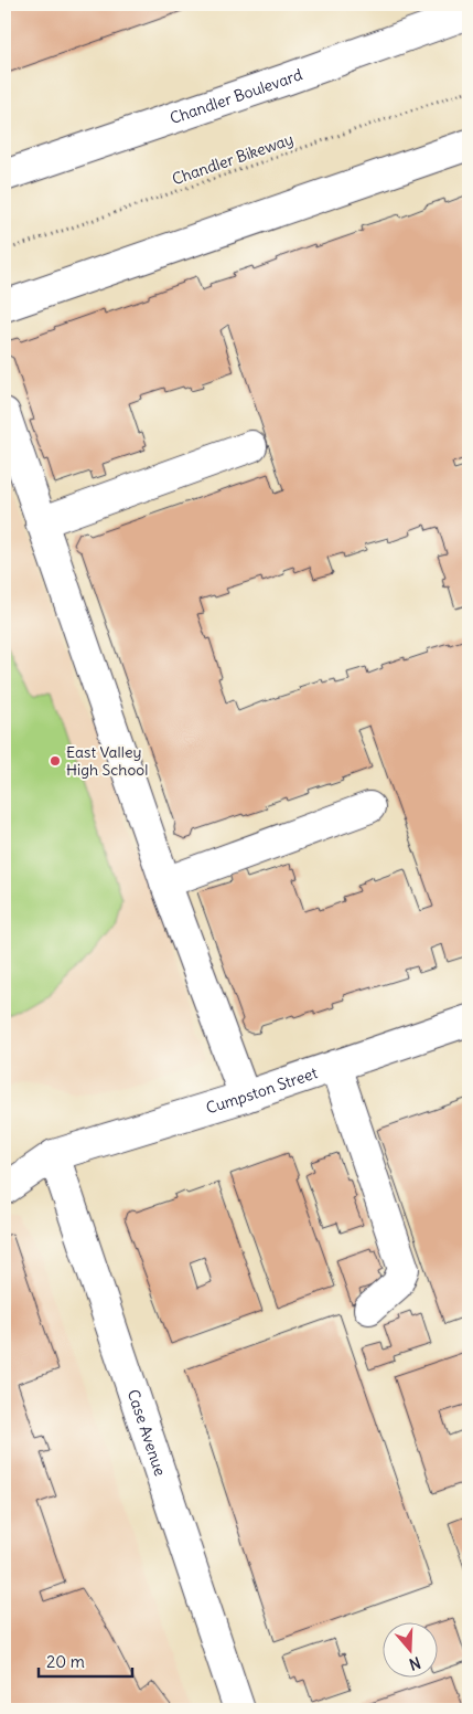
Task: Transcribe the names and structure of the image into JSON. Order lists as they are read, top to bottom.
{
  "streets": {
    "street": ["Chandler Boulevard", "Cumpston Street", "Case Avenue"],
    "path": ["Chandler Bikeway"]
  },
  "crossings": [
    ["Cumpston Street", "Case Avenue"]
  ],
  "places": ["East Valley High School"],
  "scale_bar": "20 m",
  "north": "bottom"
}
